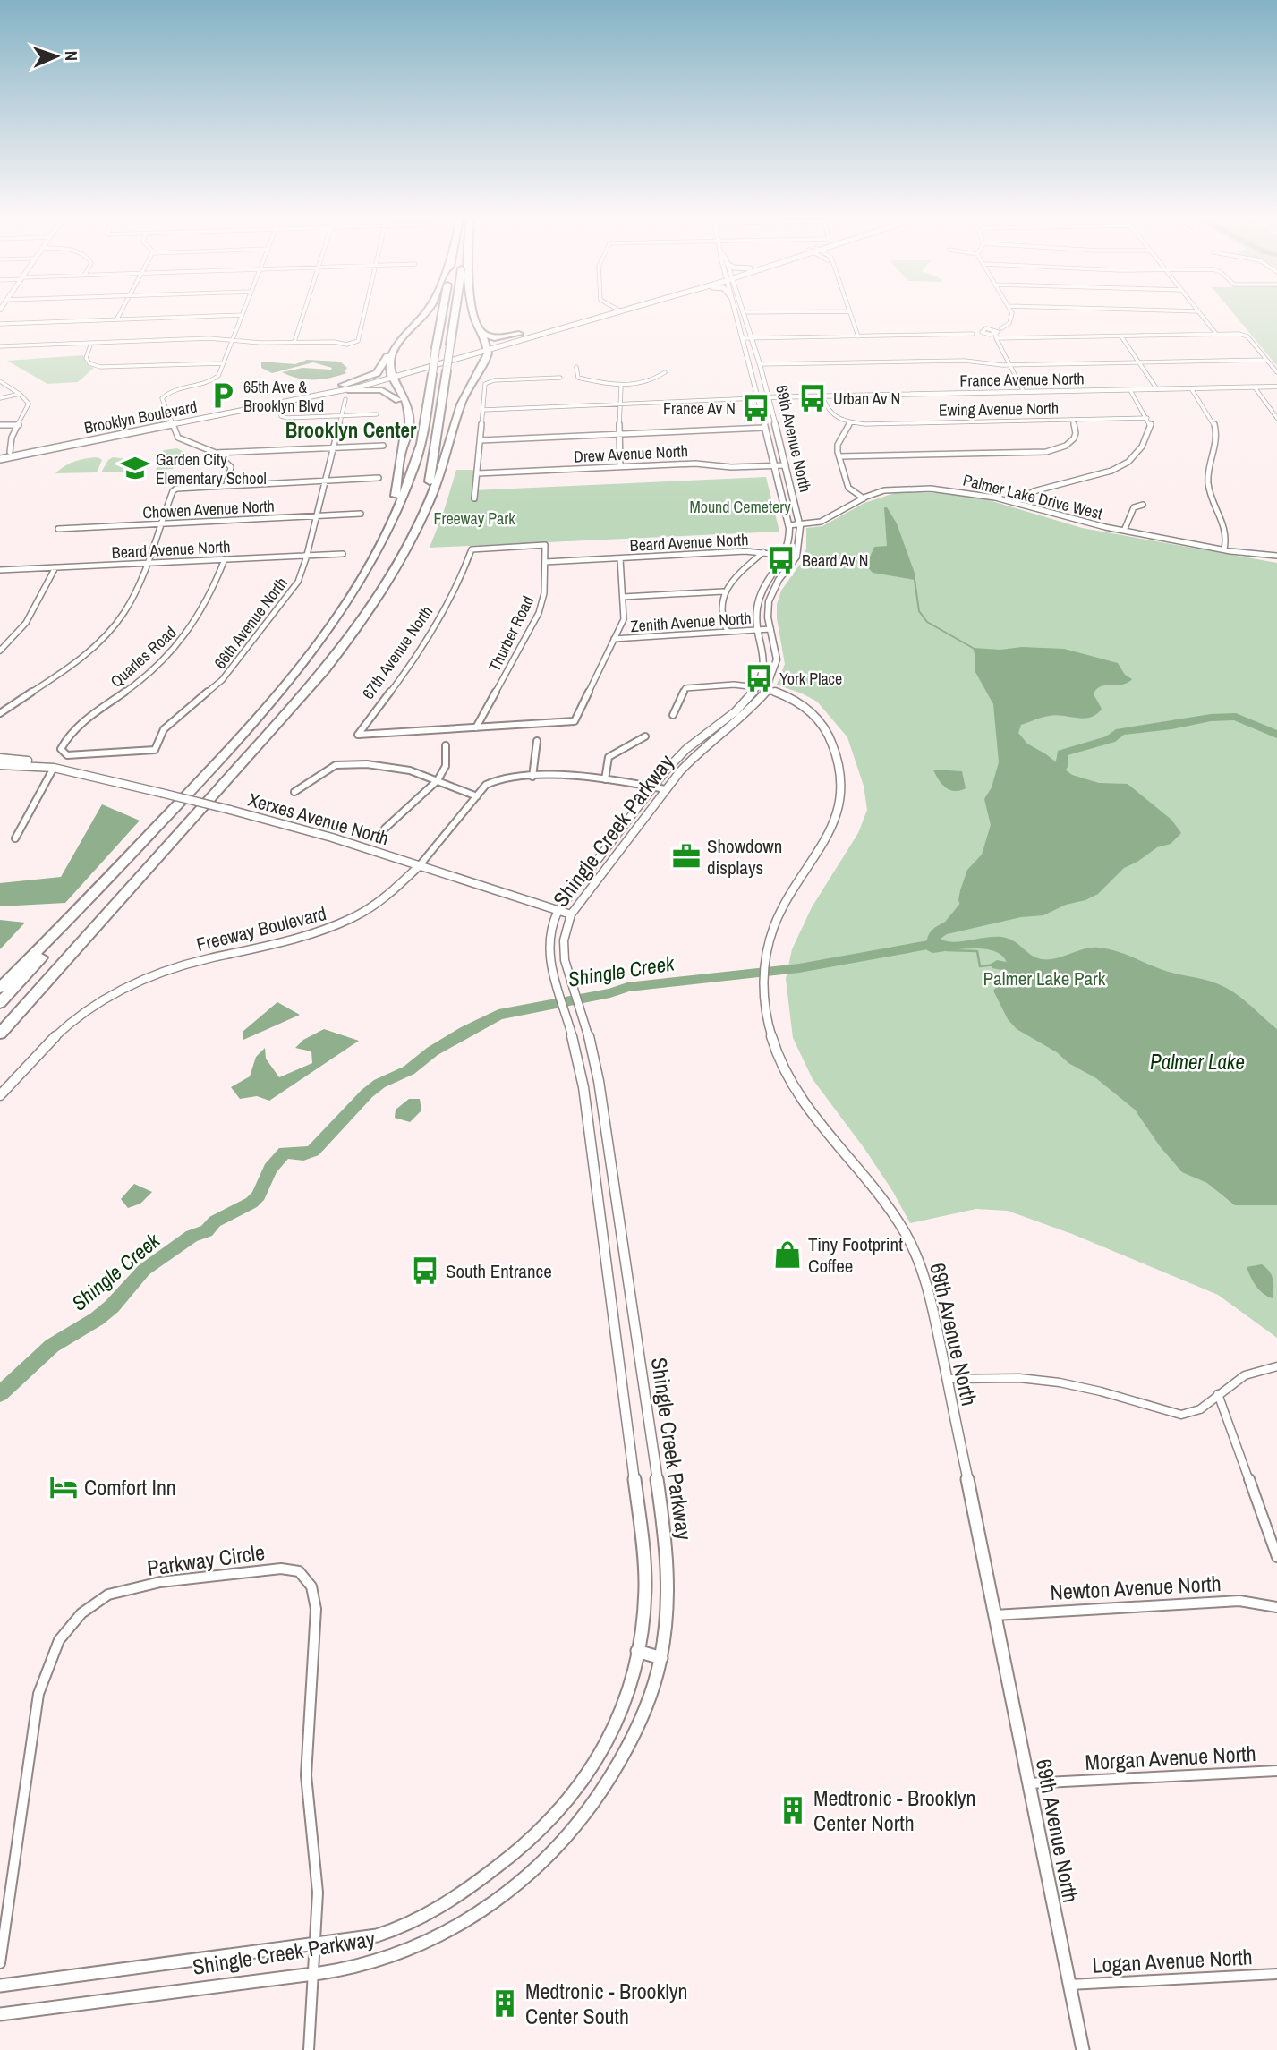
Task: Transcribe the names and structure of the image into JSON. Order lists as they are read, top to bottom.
{
  "streets": {
    "main road": ["Brooklyn Boulevard"],
    "street": [
      "France Avenue North",
      "Ewing Avenue North",
      "69th Avenue North",
      "Drew Avenue North",
      "Palmer Lake Drive West",
      "Chowen Avenue North",
      "Beard Avenue North",
      "Zenith Avenue North",
      "66th Avenue North",
      "Thurber Road",
      "67th Avenue North",
      "Quarles Road",
      "Xerxes Avenue North",
      "Shingle Creek Parkway",
      "Freeway Boulevard",
      "Parkway Circle",
      "Newton Avenue North",
      "Morgan Avenue North",
      "Logan Avenue North"
    ]
  },
  "crossings": [
    ["France Avenue North", "69th Avenue North"],
    ["69th Avenue North", "Drew Avenue North"],
    ["69th Avenue North", "Palmer Lake Drive West"],
    ["69th Avenue North", "Shingle Creek Parkway"],
    ["69th Avenue North", "Newton Avenue North"],
    ["69th Avenue North", "Morgan Avenue North"],
    ["69th Avenue North", "Logan Avenue North"],
    ["Chowen Avenue North", "66th Avenue North"],
    ["Beard Avenue North", "66th Avenue North"],
    ["Beard Avenue North", "Thurber Road"],
    ["Beard Avenue North", "Quarles Road"],
    ["Beard Avenue North", "Shingle Creek Parkway"],
    ["Zenith Avenue North", "Shingle Creek Parkway"],
    ["66th Avenue North", "Quarles Road"],
    ["Thurber Road", "67th Avenue North"],
    ["Xerxes Avenue North", "Shingle Creek Parkway"],
    ["Xerxes Avenue North", "Freeway Boulevard"],
    ["Shingle Creek Parkway", "Freeway Boulevard"],
    ["Shingle Creek Parkway", "Parkway Circle"]
  ],
  "districts": ["Brooklyn Center"],
  "water": ["Shingle Creek", "Palmer Lake"],
  "parks": ["Mound Cemetery", "Freeway Park", "Palmer Lake Park"],
  "places": {
    "parking": ["65th Ave & Brooklyn Blvd"],
    "bus stop": [
      "Urban Av N",
      "France Av N",
      "Beard Av N",
      "York Place",
      "South Entrance"
    ],
    "school or university": ["Garden City Elementary School"],
    "office": ["Showdown displays"],
    "shop": ["Tiny Footprint Coffee"],
    "hotel": ["Comfort Inn"],
    "building": ["Medtronic - Brooklyn Center North", "Medtronic - Brooklyn Center South"]
  },
  "north": "right"
}
